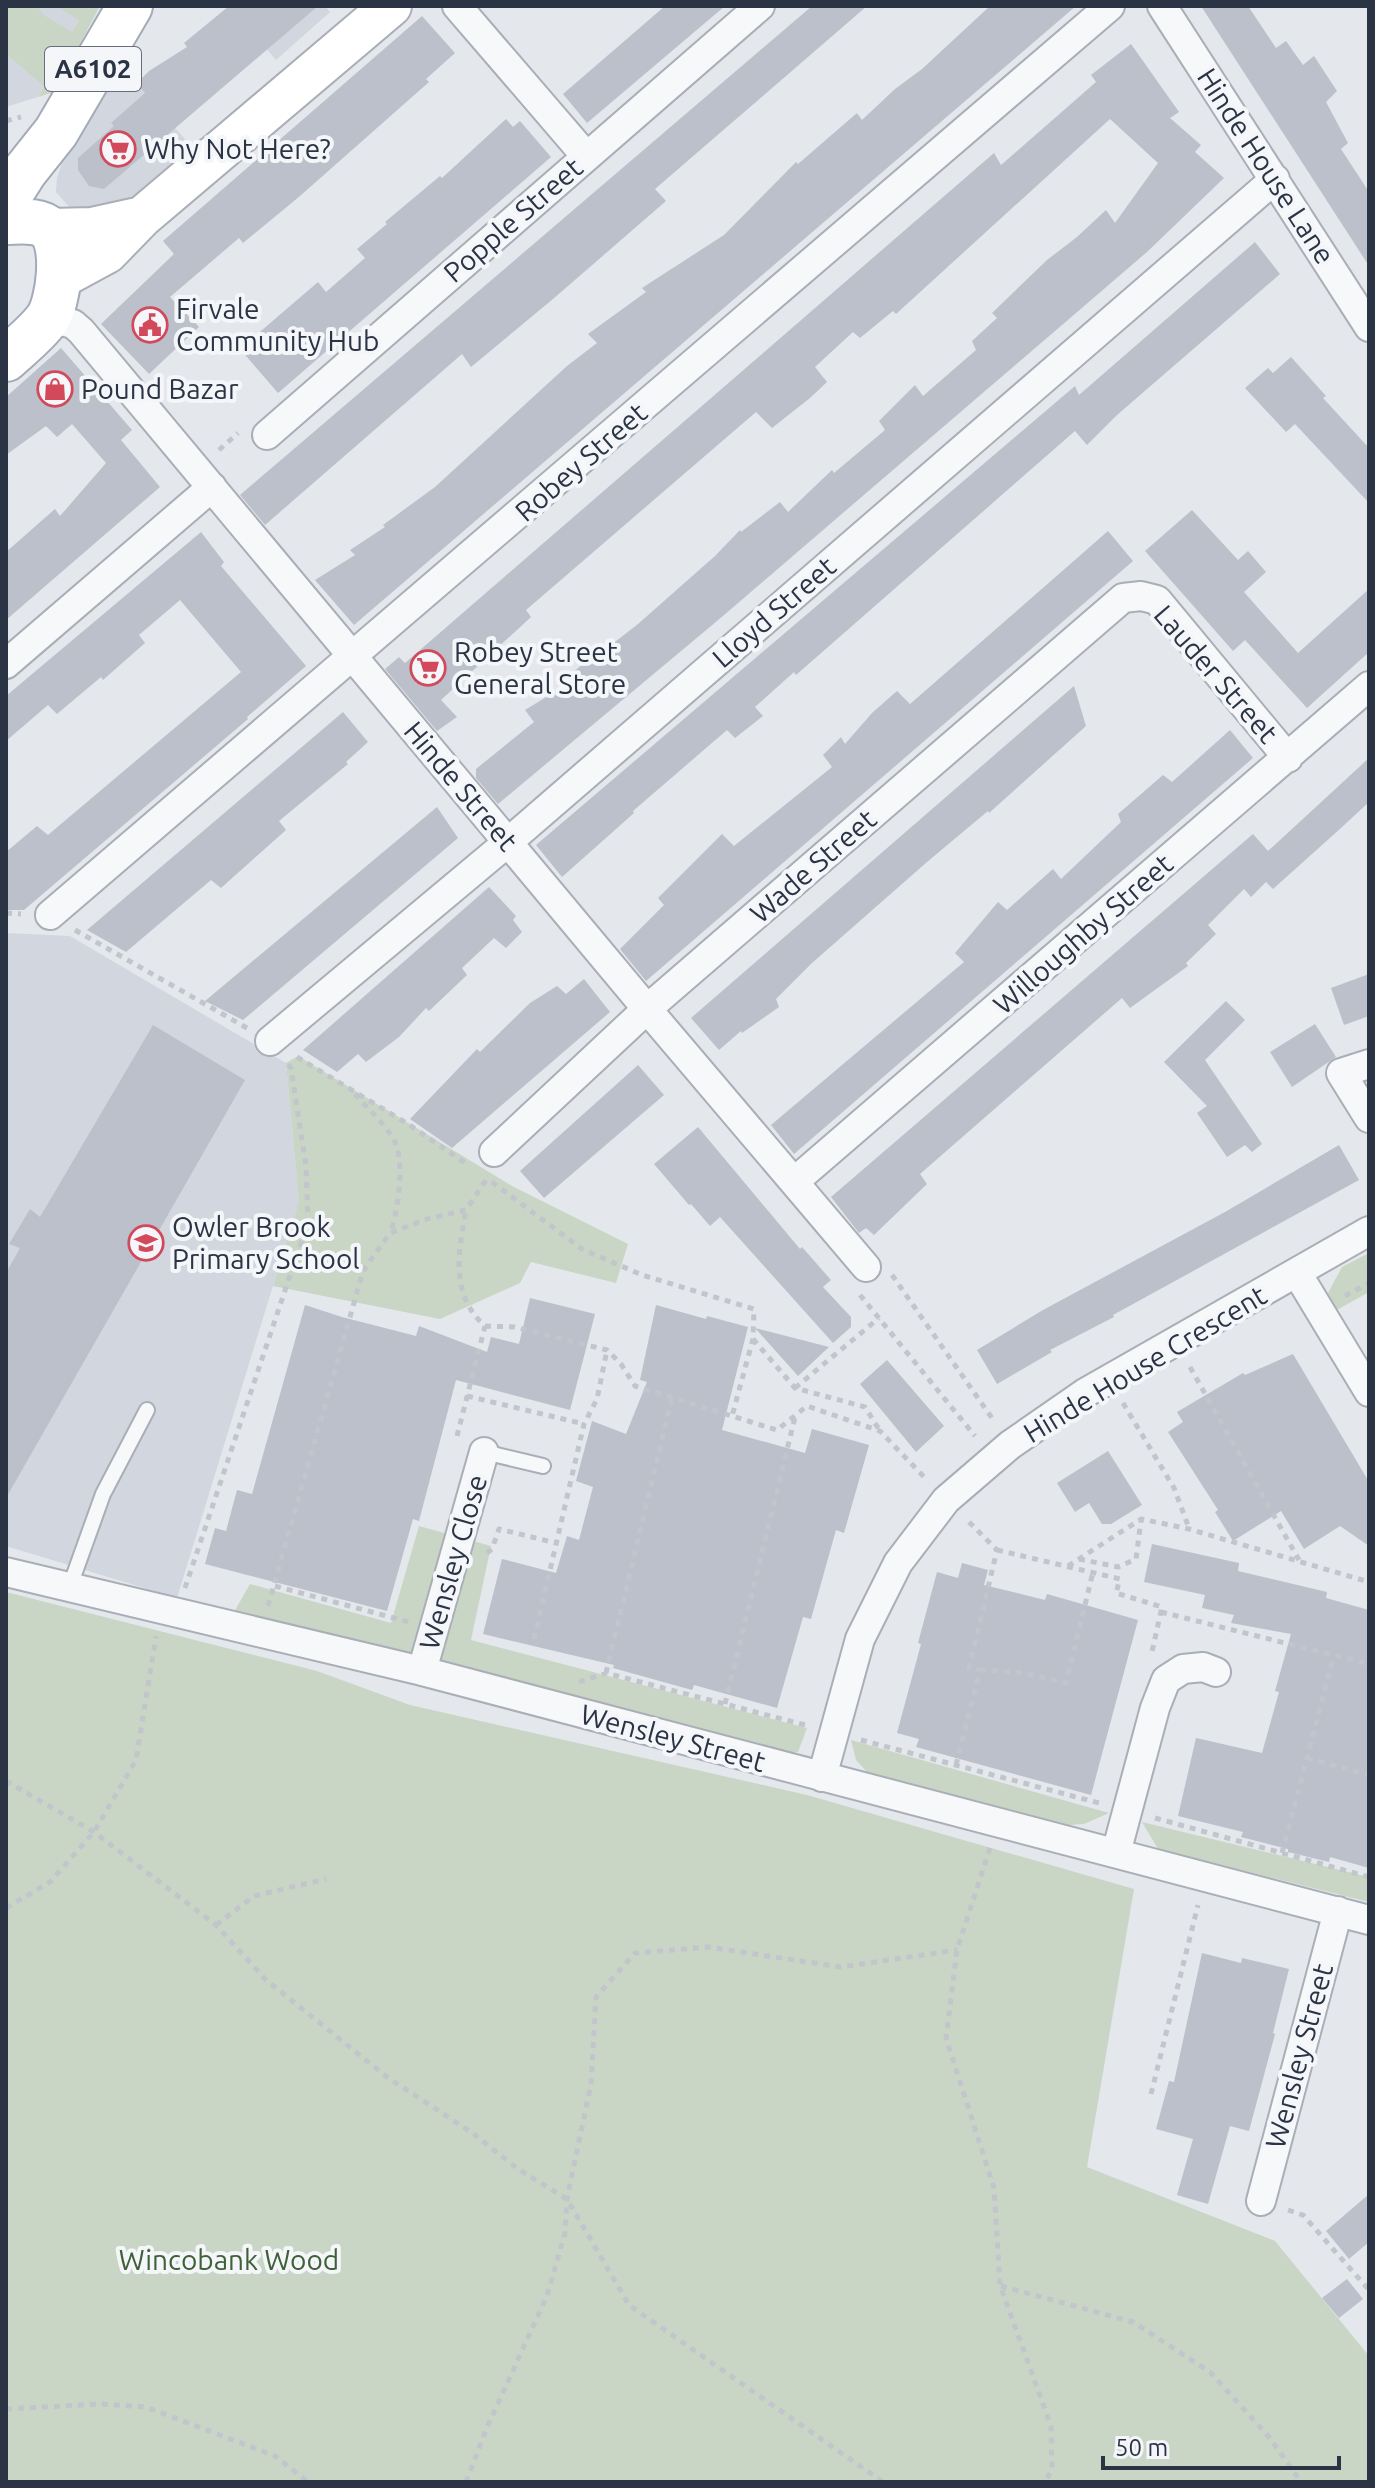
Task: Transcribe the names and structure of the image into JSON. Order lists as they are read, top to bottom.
{
  "streets": {
    "main road": ["A6102"],
    "street": [
      "Hinde House Lane",
      "Popple Street",
      "Robey Street",
      "Lloyd Street",
      "Lauder Street",
      "Hinde Street",
      "Wade Street",
      "Willoughby Street",
      "Hinde House Crescent",
      "Wensley Close",
      "Wensley Street"
    ]
  },
  "crossings": [
    ["Hinde House Lane", "Lloyd Street"],
    ["Robey Street", "Hinde Street"],
    ["Lloyd Street", "Hinde Street"],
    ["Lauder Street", "Wade Street"],
    ["Lauder Street", "Willoughby Street"],
    ["Hinde Street", "Wade Street"],
    ["Hinde Street", "Willoughby Street"],
    ["Hinde House Crescent", "Wensley Street"],
    ["Wensley Close", "Wensley Street"]
  ],
  "parks": ["Wincobank Wood"],
  "places": {
    "supermarket": ["Why Not Here?", "Robey Street General Store"],
    "public building": ["Firvale Community Hub"],
    "shop": ["Pound Bazar"],
    "school or university": ["Owler Brook Primary School"]
  },
  "scale_bar": "50 m"
}
